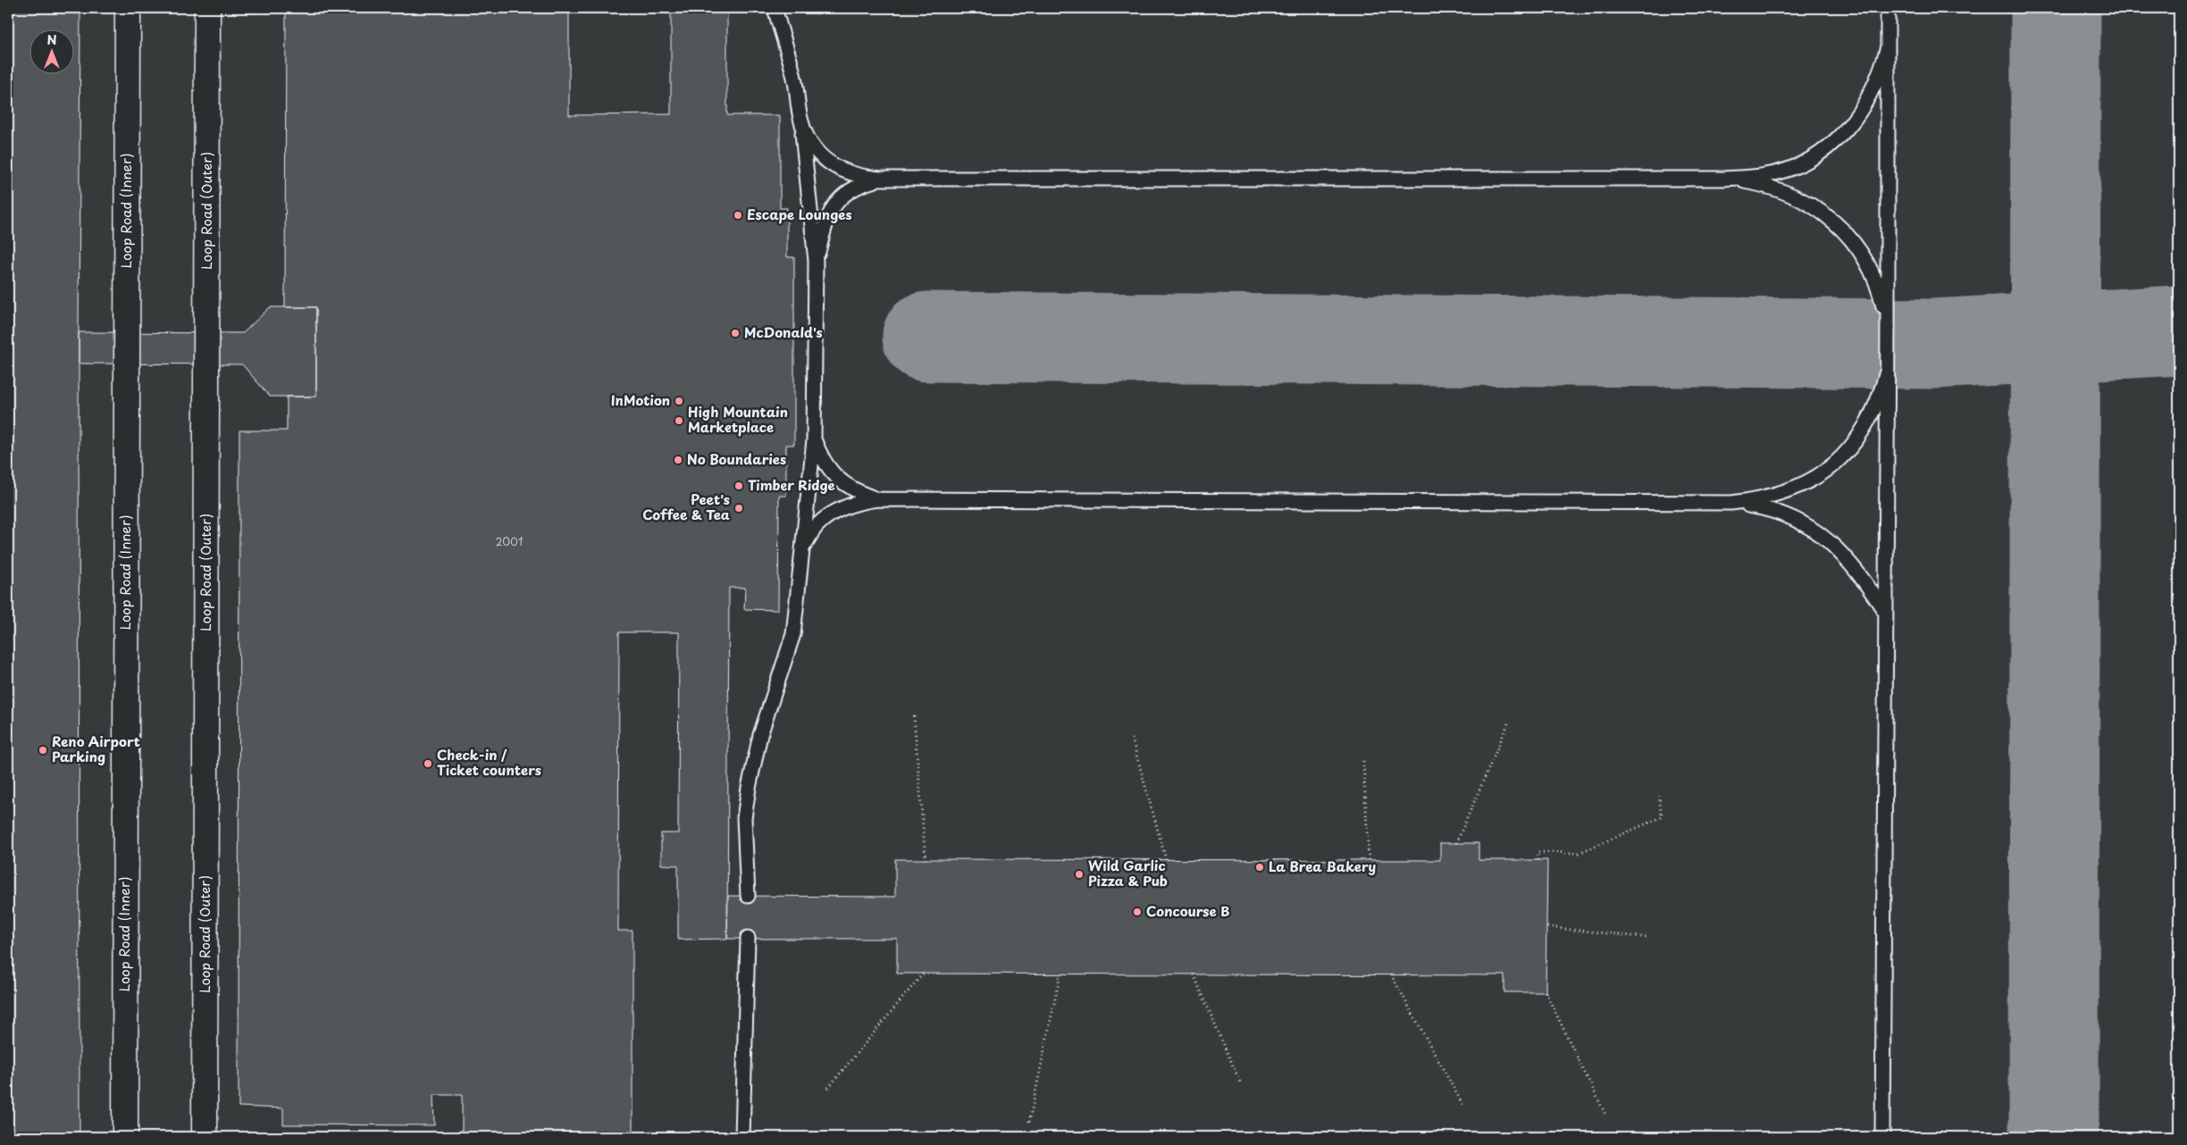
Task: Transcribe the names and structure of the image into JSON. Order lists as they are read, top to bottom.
{
  "streets": {
    "street": ["Loop Road (Inner)", "Loop Road (Outer)"]
  },
  "places": [
    "Escape Lounges",
    "McDonald's",
    "InMotion",
    "High Mountain Marketplace",
    "No Boundaries",
    "Timber Ridge",
    "Peet's Coffee & Tea",
    "Reno Airport Parking",
    "Check-in / Ticket counters",
    "La Brea Bakery",
    "Wild Garlic Pizza & Pub",
    "Concourse B"
  ],
  "house_numbers": ["2001"],
  "north": "top"
}
